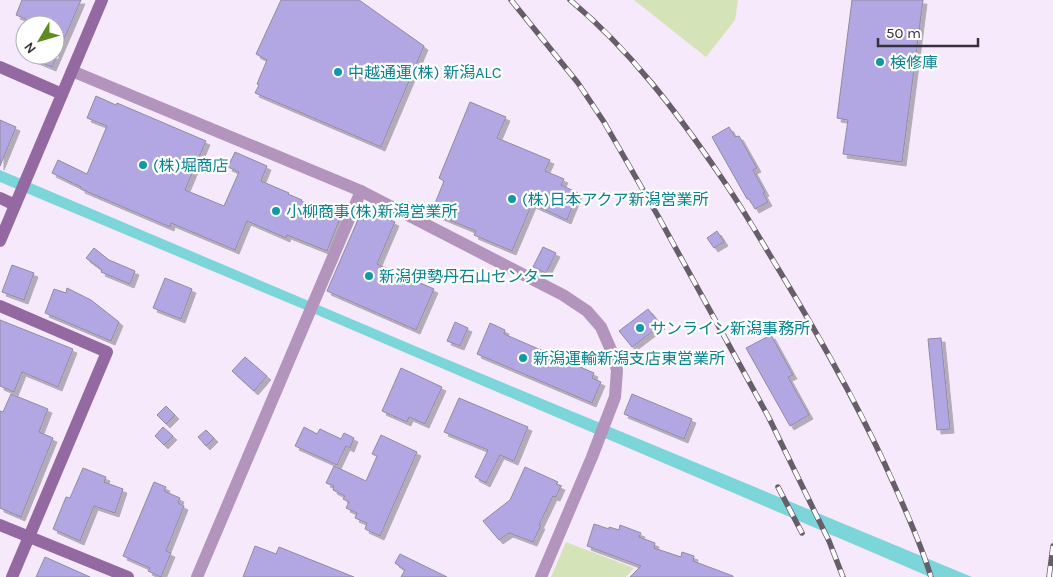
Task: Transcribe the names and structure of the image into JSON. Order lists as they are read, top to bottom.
{
  "places": [
    "検修庫",
    "中越通運(株) 新潟ALC",
    "(株)堀商店",
    "(株)日本アクア新潟営業所",
    "小柳商事(株)新潟営業所",
    "新潟伊勢丹石山センター",
    "サンライン新潟事務所",
    "新潟運輸新潟支店東営業所"
  ],
  "scale_bar": "50 m",
  "north": "bottom left"
}
